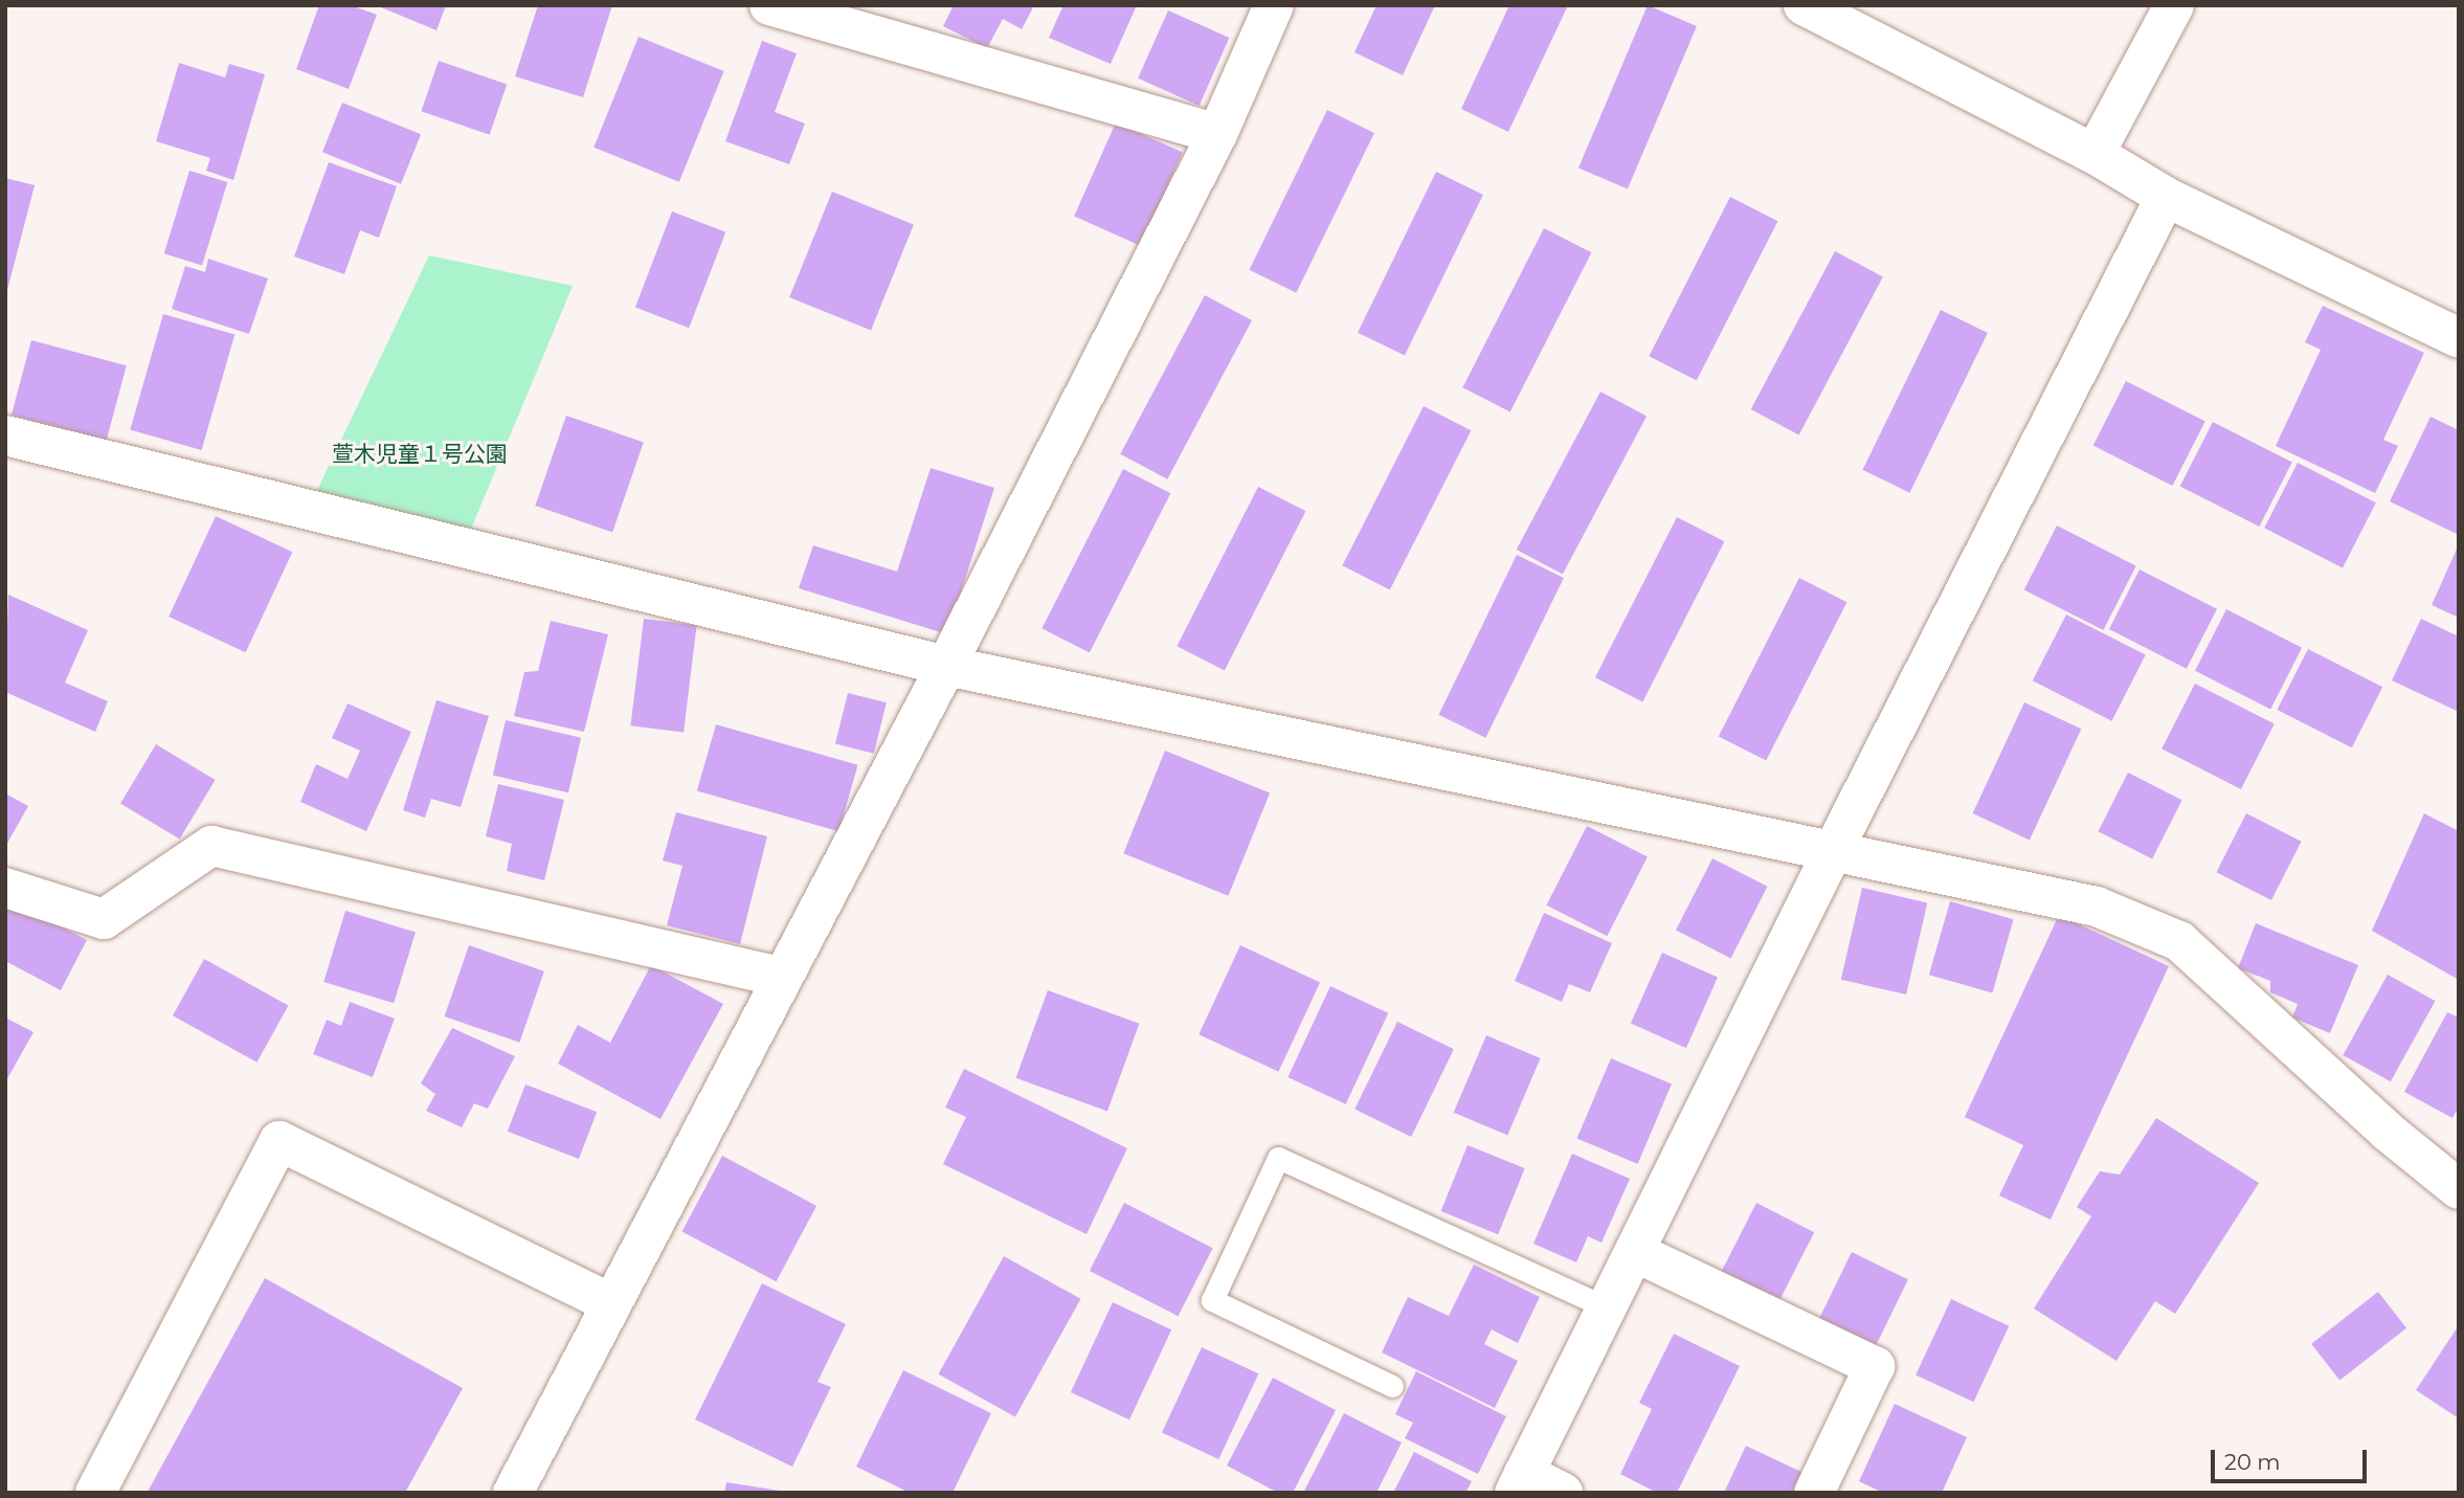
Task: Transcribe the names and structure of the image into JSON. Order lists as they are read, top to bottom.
{
  "parks": ["萱木児童１号公園"],
  "scale_bar": "20 m"
}
